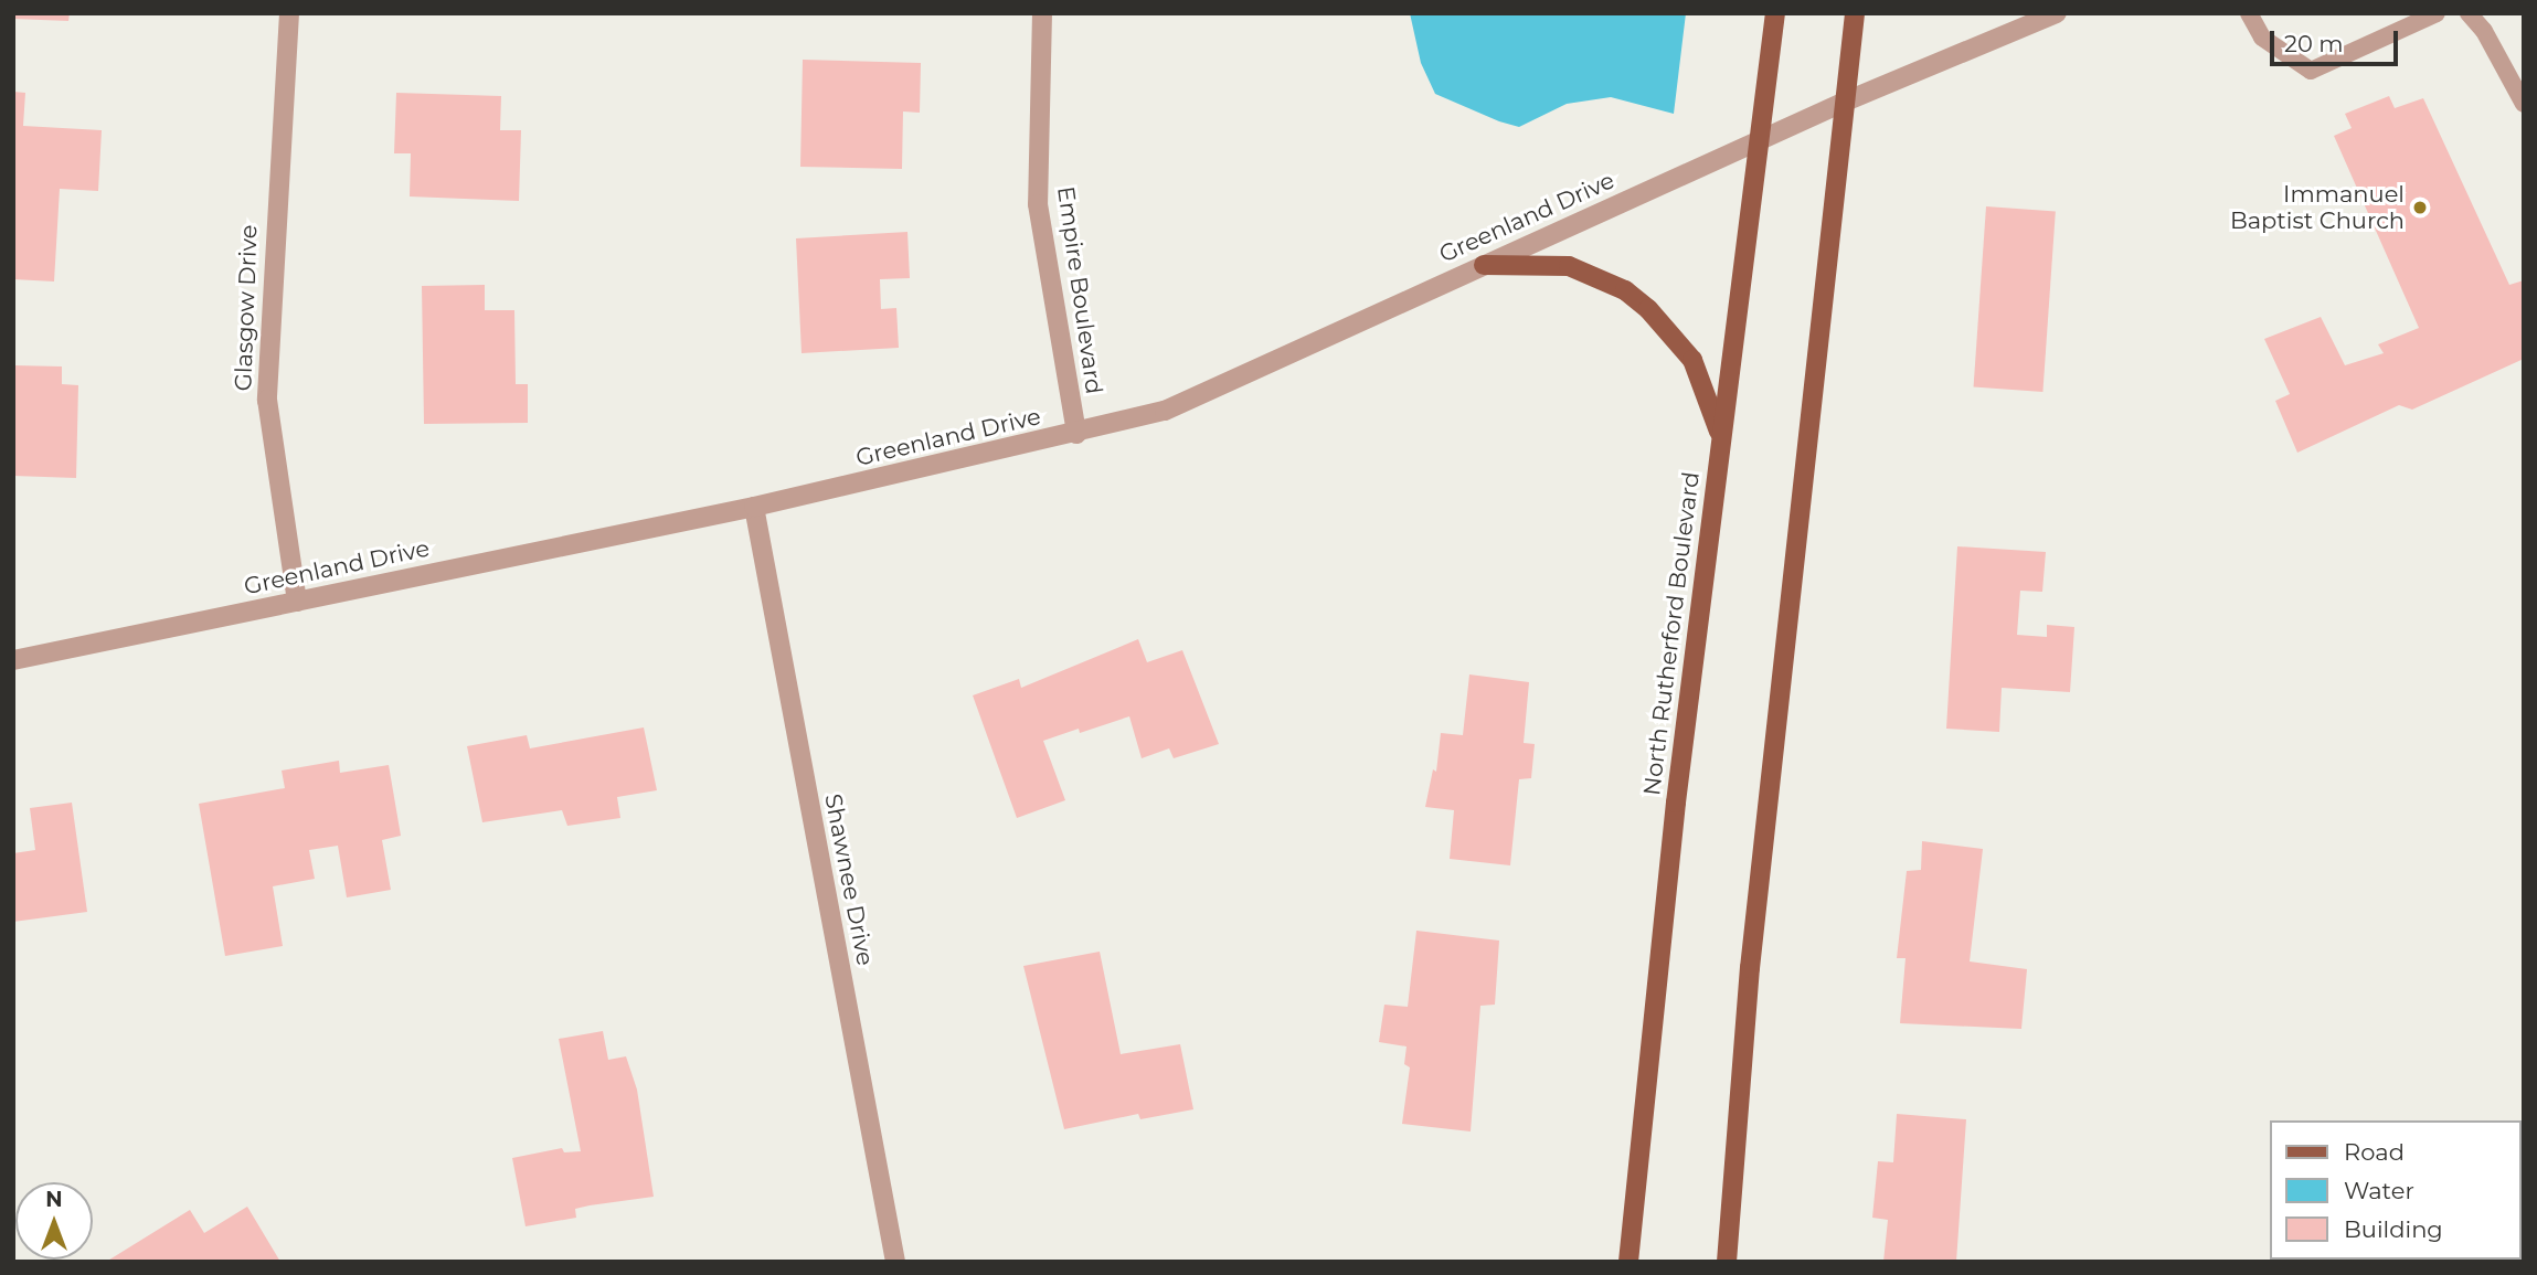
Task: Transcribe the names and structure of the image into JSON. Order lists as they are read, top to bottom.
{
  "streets": {
    "main road": ["North Rutherford Boulevard"],
    "street": [
      "Greenland Drive",
      "Empire Boulevard",
      "Glasgow Drive",
      "Shawnee Drive"
    ]
  },
  "crossings": [
    ["Greenland Drive", "Empire Boulevard"],
    ["Greenland Drive", "Glasgow Drive"],
    ["Greenland Drive", "North Rutherford Boulevard"],
    ["Greenland Drive", "Shawnee Drive"]
  ],
  "places": ["Immanuel Baptist Church"],
  "legend": ["Road", "Water", "Building"],
  "scale_bar": "20 m",
  "north": "top"
}
